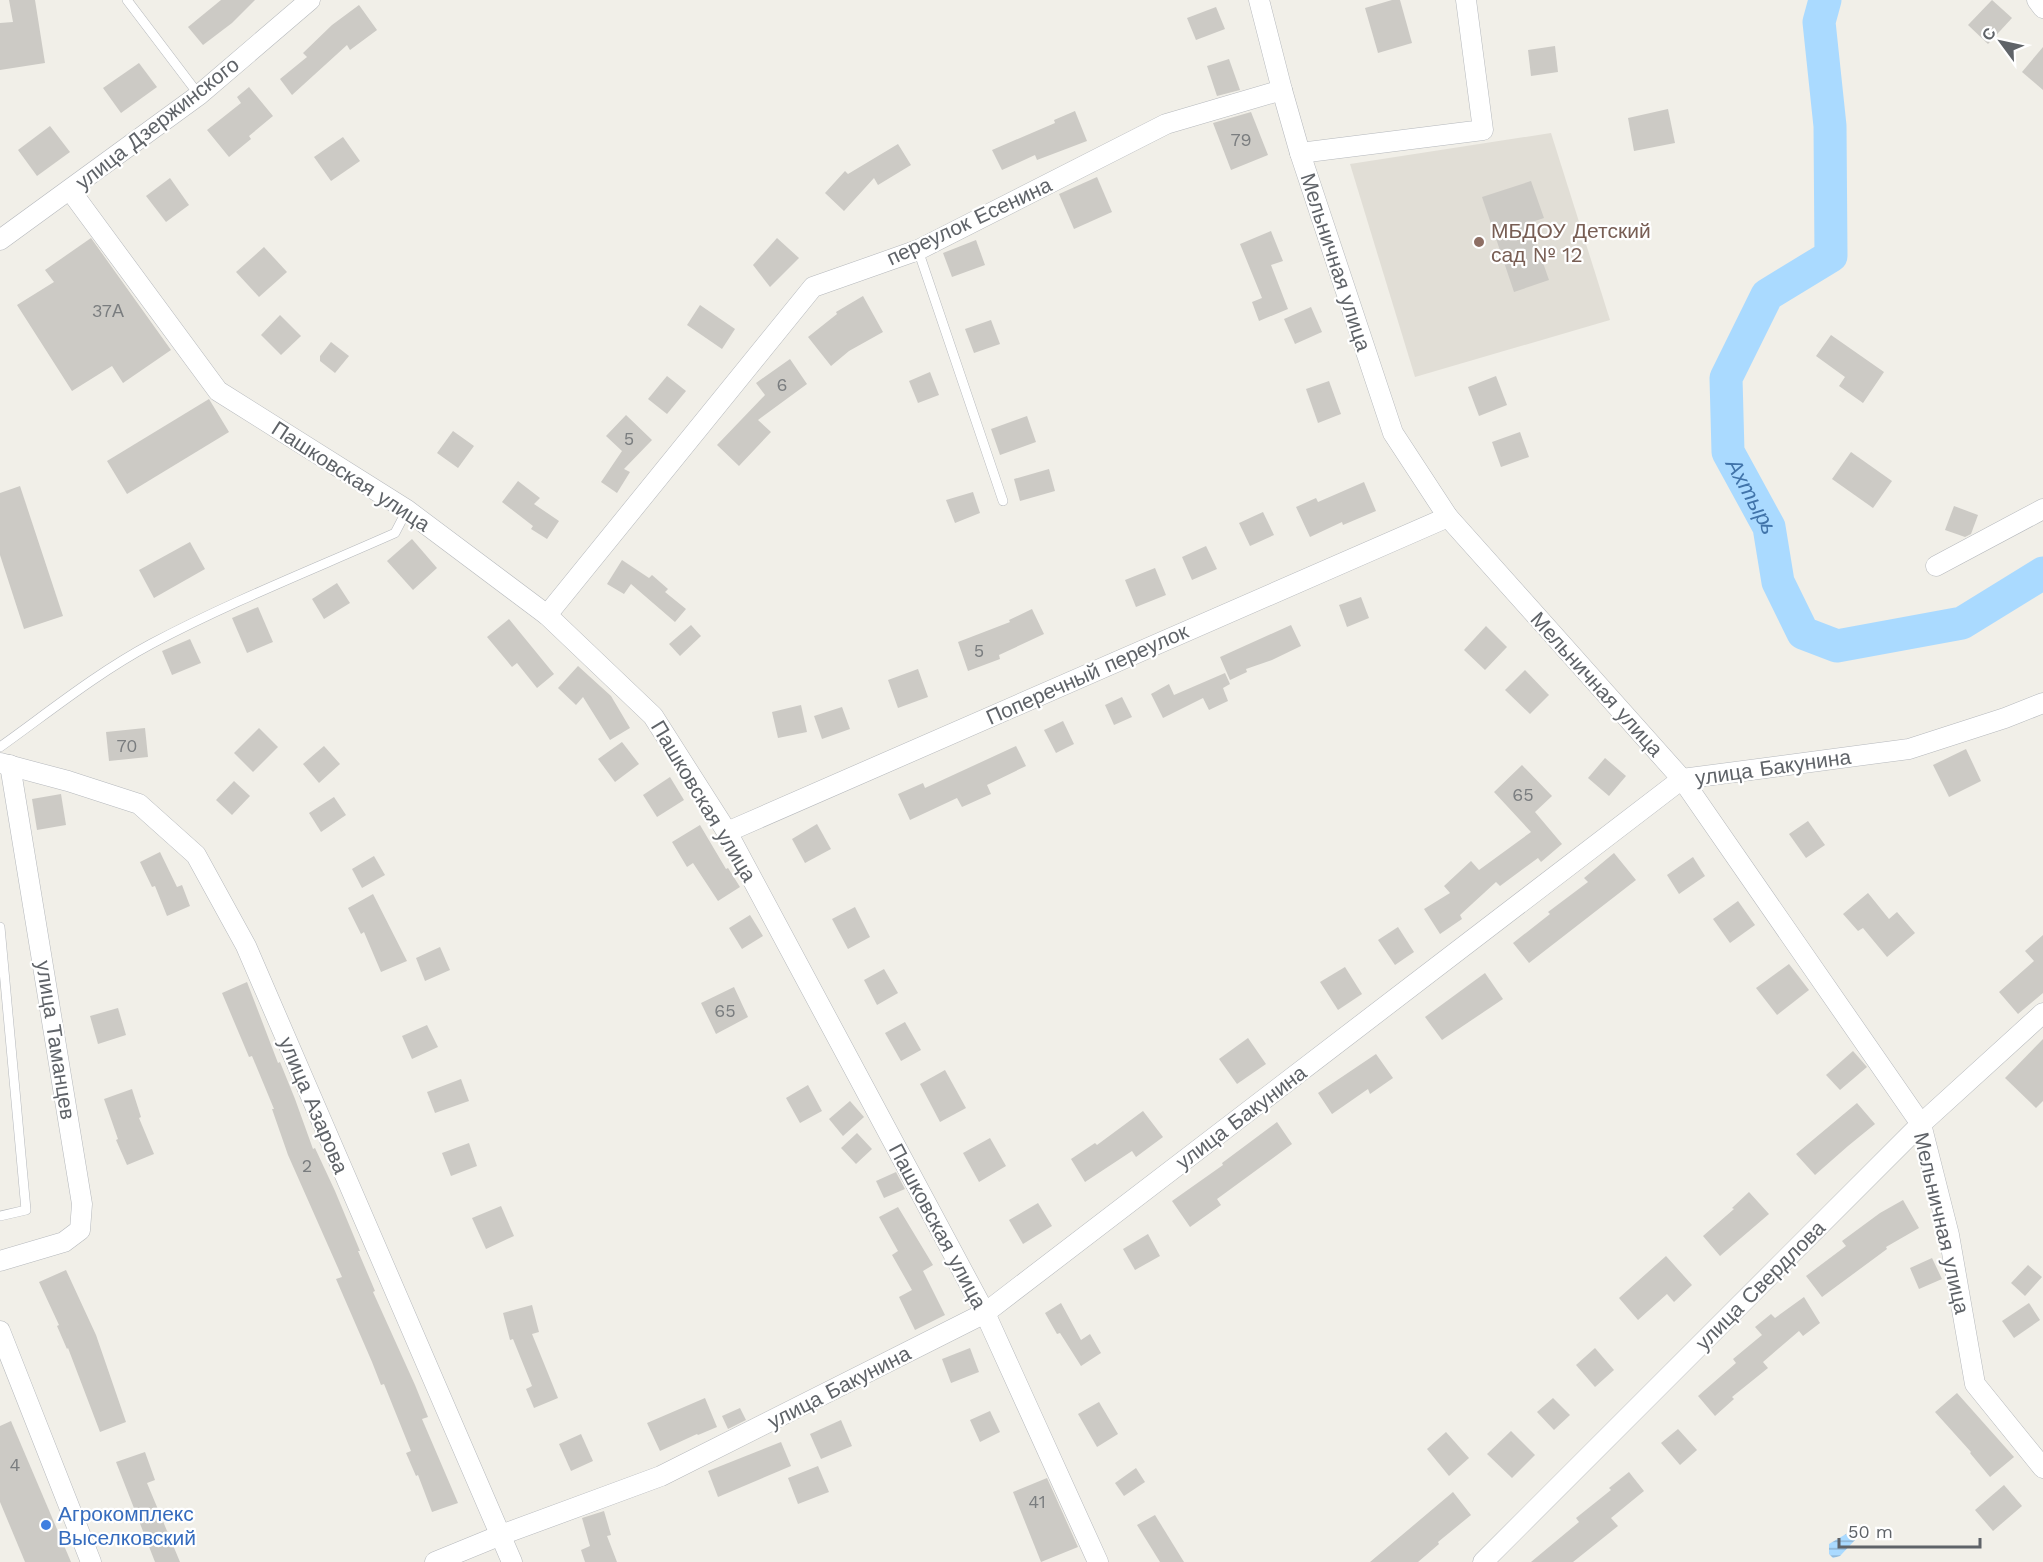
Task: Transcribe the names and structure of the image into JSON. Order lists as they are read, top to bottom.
{
  "streets": {
    "street": [
      "улица Дзержинского",
      "переулок Есенина",
      "Мельничная улица",
      "Пашковская улица",
      "Поперечный переулок",
      "улица Бакунина",
      "улица Таманцев",
      "улица Азарова",
      "улица Свердлова"
    ]
  },
  "crossings": [
    ["улица Дзержинского", "Пашковская улица"],
    ["переулок Есенина", "Мельничная улица"],
    ["переулок Есенина", "Пашковская улица"],
    ["Мельничная улица", "Поперечный переулок"],
    ["Мельничная улица", "улица Бакунина"],
    ["Мельничная улица", "улица Свердлова"],
    ["Пашковская улица", "Поперечный переулок"],
    ["Пашковская улица", "улица Бакунина"],
    ["улица Бакунина", "улица Азарова"],
    ["улица Таманцев", "улица Азарова"]
  ],
  "water": ["Ахтырь"],
  "places": ["МБДОУ Детский сад № 12", "Агрокомплекс Выселковский"],
  "house_numbers": [
    "79",
    "37А",
    "6",
    "5",
    "5",
    "70",
    "65",
    "65",
    "2",
    "4",
    "41"
  ],
  "scale_bar": "50 m",
  "north": "top left"
}
